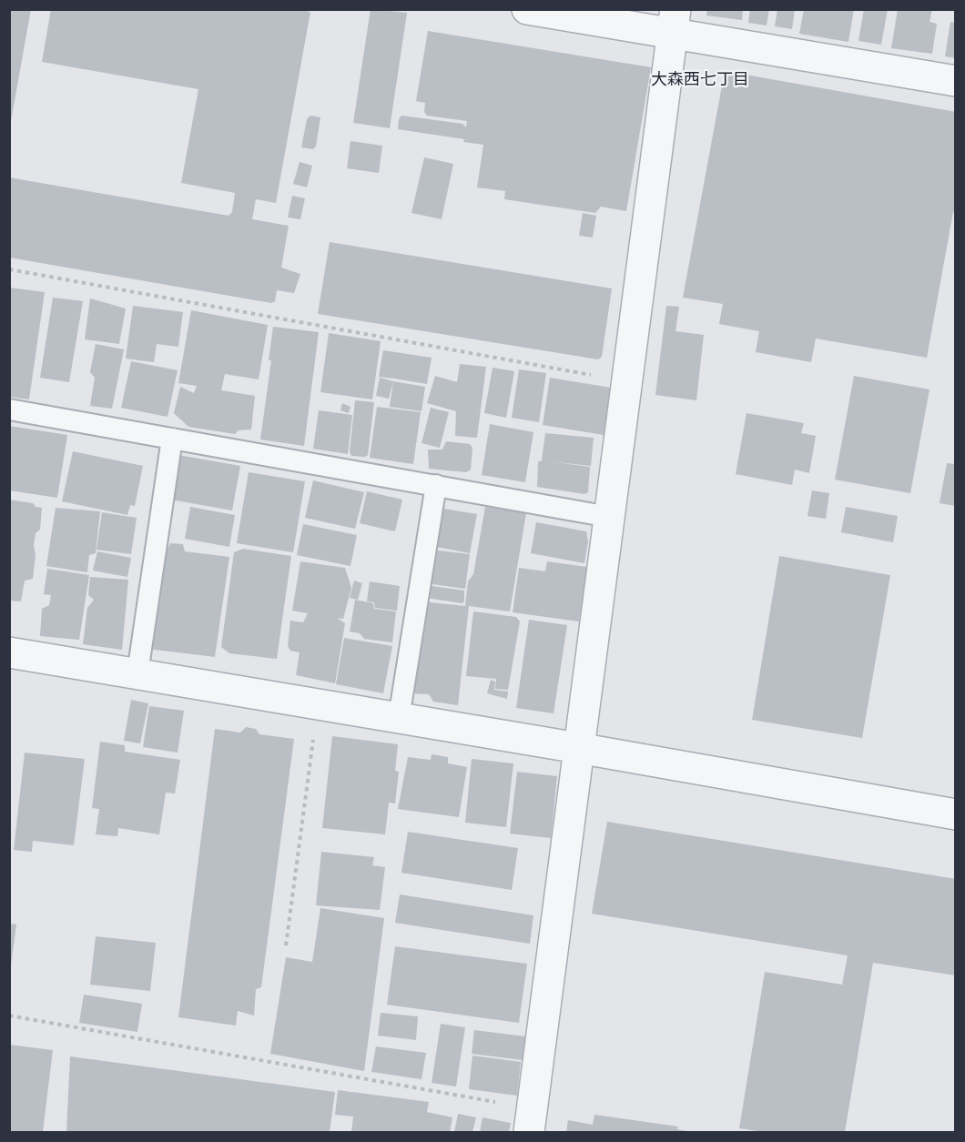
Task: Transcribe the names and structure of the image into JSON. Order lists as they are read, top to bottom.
{
  "districts": ["大森西七丁目"]
}
